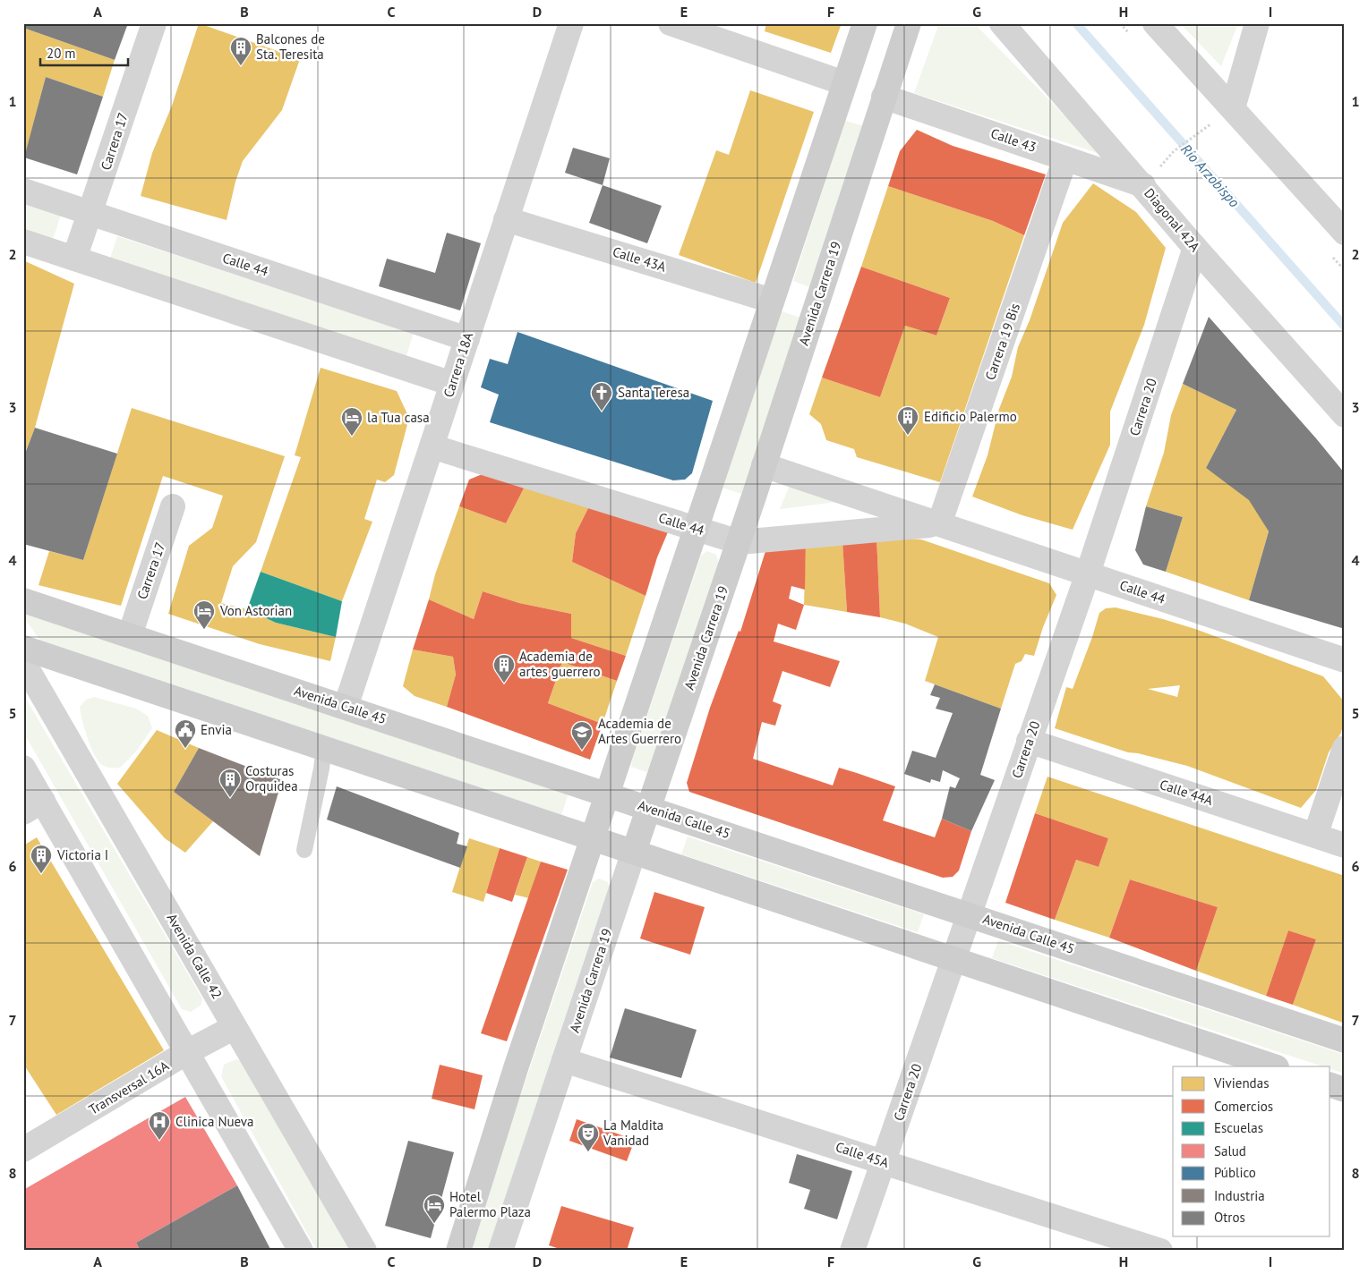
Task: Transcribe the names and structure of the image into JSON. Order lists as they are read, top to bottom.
{
  "streets": {
    "main road": ["Avenida Carrera 19", "Avenida Calle 45"],
    "street": [
      "Calle 43",
      "Carrera 17",
      "Diagonal 42A",
      "Calle 43A",
      "Calle 44",
      "Carrera 19 Bis",
      "Carrera 18A",
      "Carrera 20",
      "Calle 44A",
      "Avenida Calle 42",
      "Transversal 16A",
      "Calle 45A"
    ]
  },
  "crossings": [
    ["Calle 43", "Diagonal 42A"],
    ["Calle 43", "Avenida Carrera 19"],
    ["Calle 43", "Carrera 19 Bis"],
    ["Carrera 17", "Calle 44"],
    ["Carrera 17", "Avenida Calle 45"],
    ["Diagonal 42A", "Carrera 20"],
    ["Calle 43A", "Carrera 18A"],
    ["Calle 44", "Avenida Carrera 19"],
    ["Calle 44", "Carrera 19 Bis"],
    ["Calle 44", "Carrera 18A"],
    ["Calle 44", "Carrera 20"],
    ["Avenida Carrera 19", "Avenida Calle 45"],
    ["Avenida Carrera 19", "Calle 45A"],
    ["Carrera 18A", "Avenida Calle 45"],
    ["Carrera 20", "Avenida Calle 45"],
    ["Carrera 20", "Calle 44A"],
    ["Carrera 20", "Calle 45A"],
    ["Avenida Calle 42", "Transversal 16A"]
  ],
  "water": ["Río Arzobispo"],
  "places": {
    "building": [
      "Balcones de Sta. Teresita",
      "Edificio Palermo",
      "Academia de artes guerrero",
      "Costuras Orquidea",
      "Victoria I"
    ],
    "church": ["Santa Teresa"],
    "hotel": ["la Tua casa", "Von Astorian", "Hotel Palermo Plaza"],
    "public building": ["Envia"],
    "school or university": ["Academia de Artes Guerrero"],
    "hospital": ["Clinica Nueva"],
    "theatre": ["La Maldita Vanidad"]
  },
  "legend": [
    "Viviendas",
    "Comercios",
    "Escuelas",
    "Salud",
    "Público",
    "Industria",
    "Otros"
  ],
  "scale_bar": "20 m",
  "grid": {
    "columns": [
      "A",
      "B",
      "C",
      "D",
      "E",
      "F",
      "G",
      "H",
      "I"
    ],
    "rows": [
      "1",
      "2",
      "3",
      "4",
      "5",
      "6",
      "7",
      "8"
    ]
  }
}
